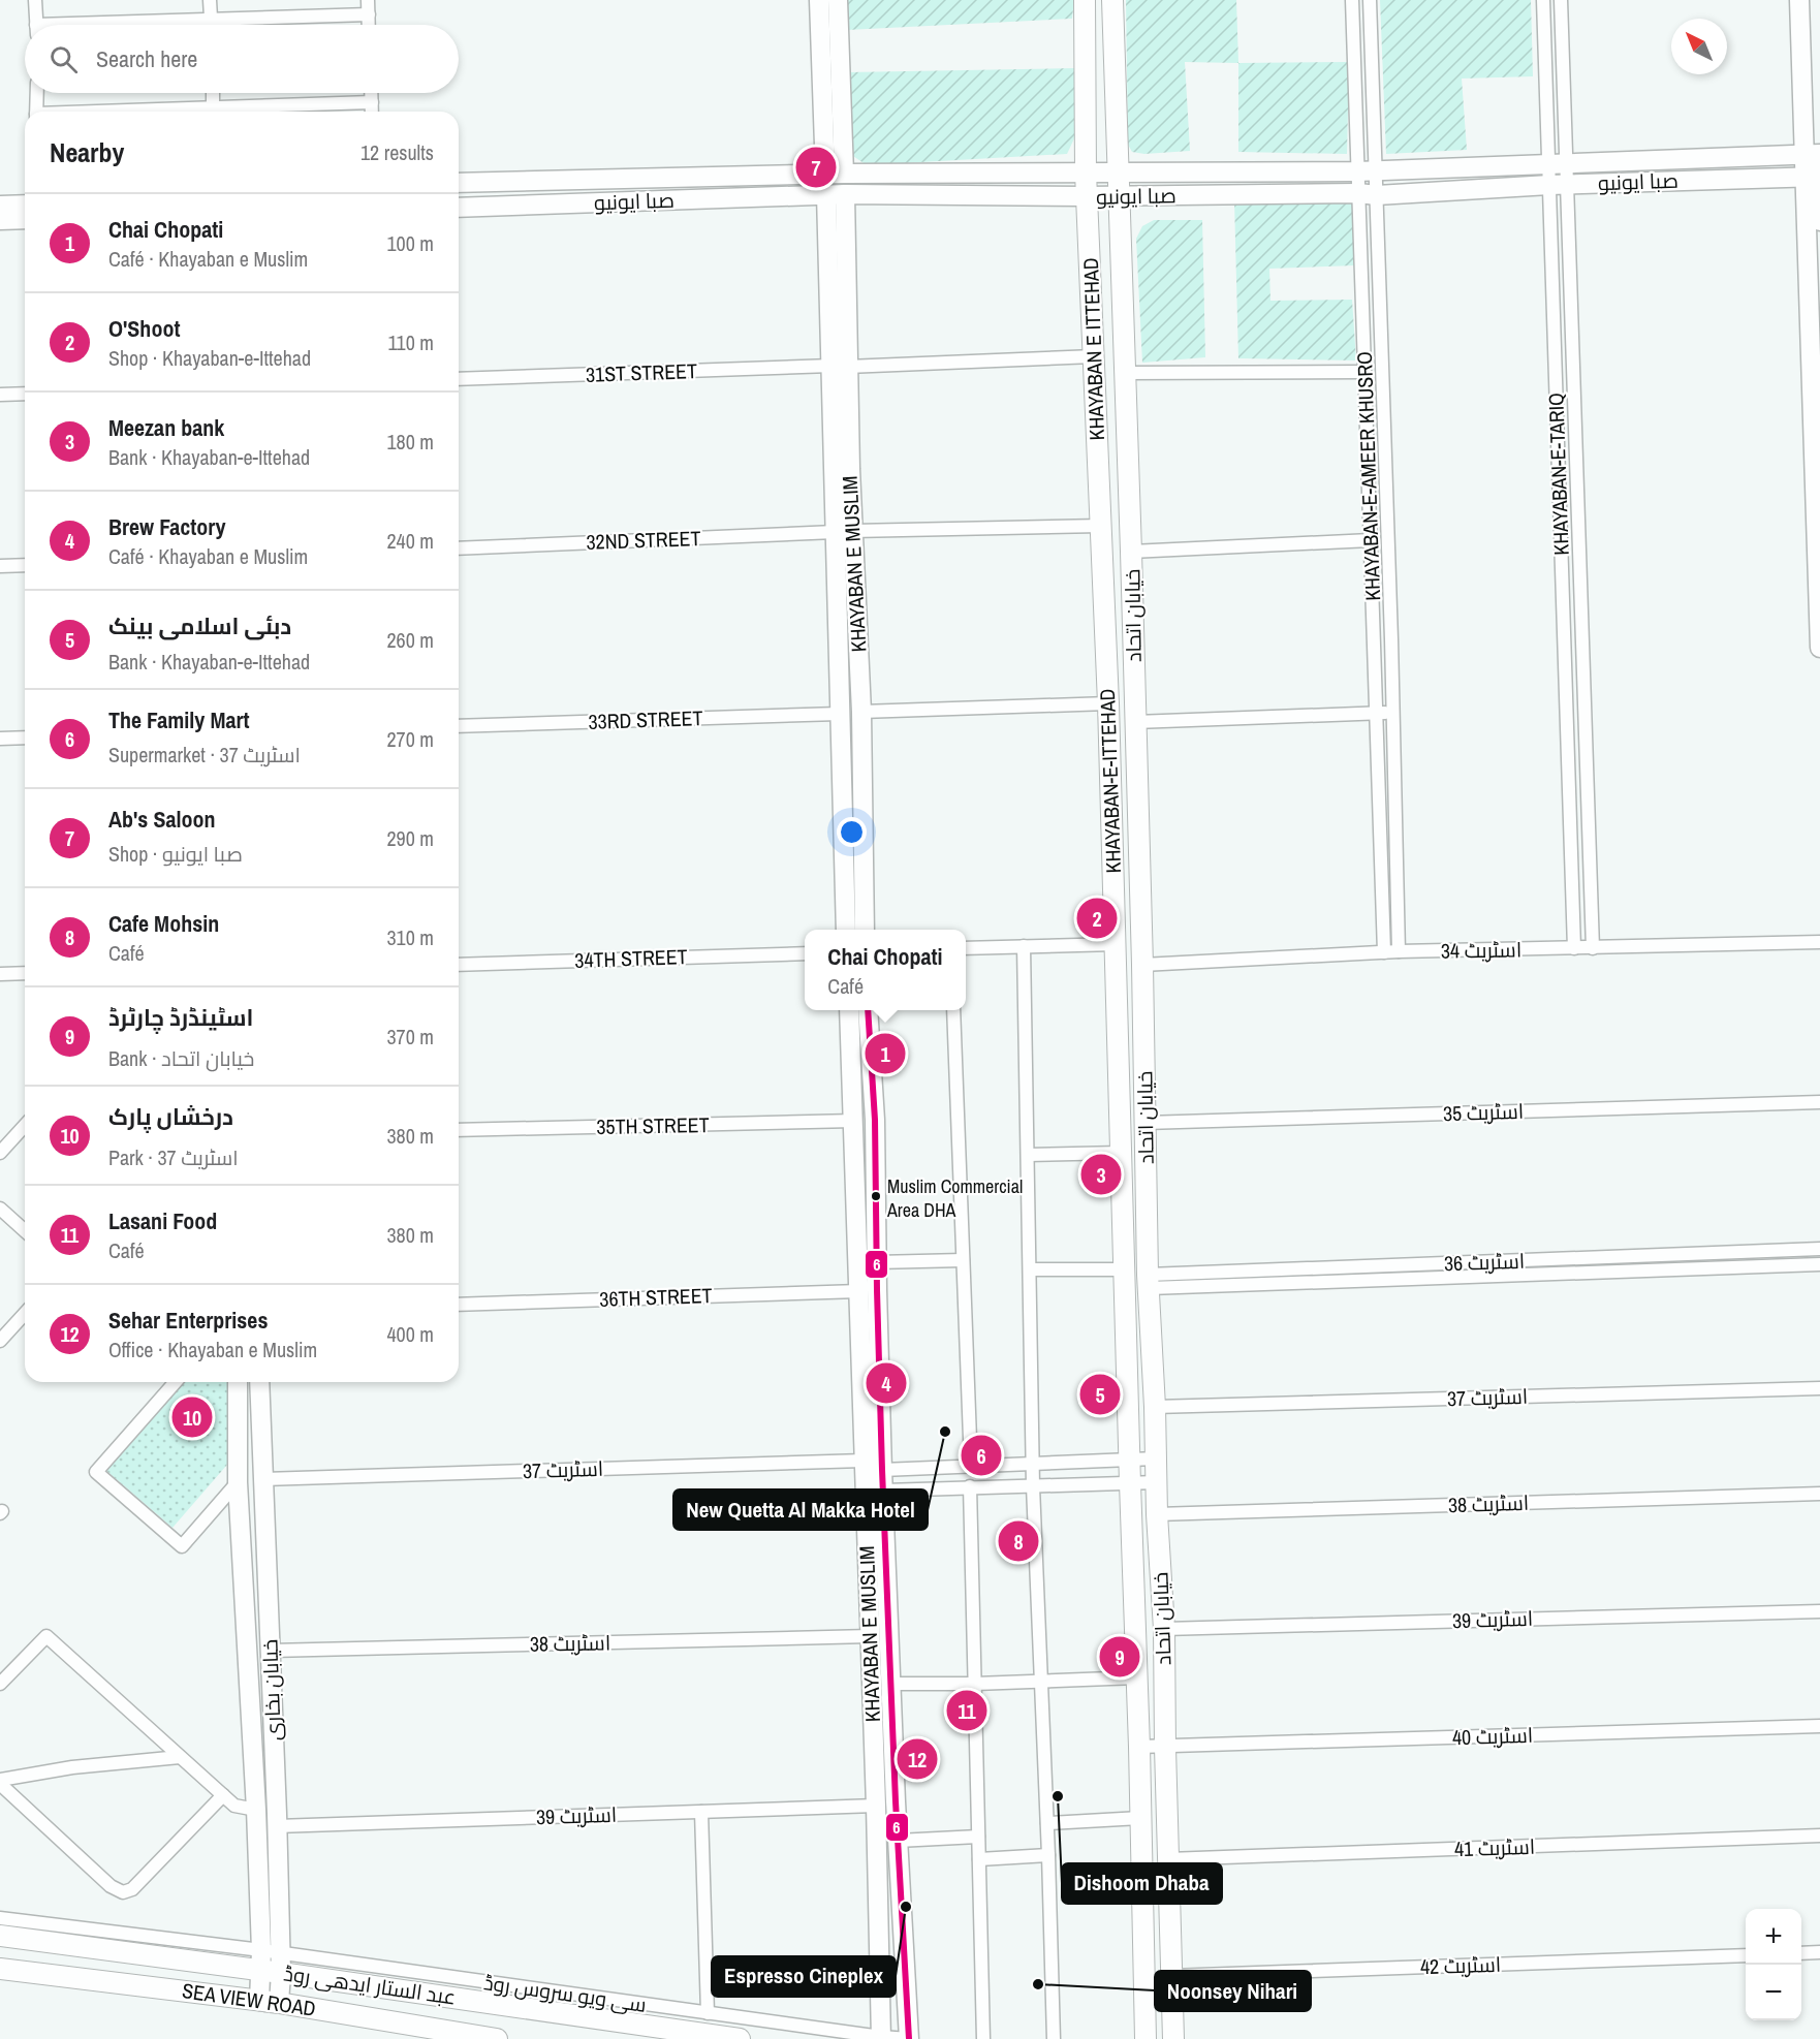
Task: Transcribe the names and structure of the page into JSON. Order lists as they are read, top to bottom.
{
  "streets": {
    "main road": [
      "KHAYABAN E ITTEHAD",
      "خیابان اتحاد",
      "KHAYABAN-E-ITTEHAD",
      "عبد الستار ایدھی روڈ",
      "SEA VIEW ROAD"
    ],
    "street": [
      "صبا ایونیو",
      "31ST STREET",
      "KHAYABAN-E-TARIQ",
      "KHAYABAN-E-AMEER KHUSRO",
      "32ND STREET",
      "KHAYABAN E MUSLIM",
      "33RD STREET",
      "اسٹریٹ 34",
      "34TH STREET",
      "اسٹریٹ 35",
      "35TH STREET",
      "اسٹریٹ 36",
      "36TH STREET",
      "اسٹریٹ 37",
      "اسٹریٹ 38",
      "اسٹریٹ 39",
      "خیابان بخاری",
      "اسٹریٹ 40",
      "اسٹریٹ 41",
      "اسٹریٹ 42",
      "سی ویو سروس روڈ"
    ]
  },
  "crossings": [
    ["صبا ایونیو", "KHAYABAN E ITTEHAD"],
    ["صبا ایونیو", "KHAYABAN-E-TARIQ"],
    ["صبا ایونیو", "KHAYABAN-E-AMEER KHUSRO"],
    ["صبا ایونیو", "KHAYABAN E MUSLIM"],
    ["صبا ایونیو", "خیابان اتحاد"],
    ["KHAYABAN E ITTEHAD", "31ST STREET"],
    ["KHAYABAN E ITTEHAD", "32ND STREET"],
    ["KHAYABAN E ITTEHAD", "KHAYABAN-E-ITTEHAD"],
    ["31ST STREET", "KHAYABAN E MUSLIM"],
    ["KHAYABAN-E-TARIQ", "اسٹریٹ 34"],
    ["KHAYABAN-E-AMEER KHUSRO", "اسٹریٹ 34"],
    ["32ND STREET", "KHAYABAN E MUSLIM"],
    ["32ND STREET", "KHAYABAN-E-ITTEHAD"],
    ["KHAYABAN E MUSLIM", "33RD STREET"],
    ["KHAYABAN E MUSLIM", "35TH STREET"],
    ["KHAYABAN E MUSLIM", "36TH STREET"],
    ["KHAYABAN E MUSLIM", "اسٹریٹ 37"],
    ["KHAYABAN E MUSLIM", "اسٹریٹ 38"],
    ["KHAYABAN E MUSLIM", "اسٹریٹ 39"],
    ["KHAYABAN E MUSLIM", "سی ویو سروس روڈ"],
    ["خیابان اتحاد", "KHAYABAN-E-ITTEHAD"],
    ["خیابان اتحاد", "اسٹریٹ 34"],
    ["خیابان اتحاد", "اسٹریٹ 35"],
    ["خیابان اتحاد", "اسٹریٹ 36"],
    ["خیابان اتحاد", "اسٹریٹ 37"],
    ["خیابان اتحاد", "اسٹریٹ 38"],
    ["خیابان اتحاد", "اسٹریٹ 39"],
    ["خیابان اتحاد", "اسٹریٹ 40"],
    ["خیابان اتحاد", "اسٹریٹ 41"],
    ["خیابان اتحاد", "اسٹریٹ 42"],
    ["اسٹریٹ 37", "خیابان بخاری"],
    ["اسٹریٹ 38", "خیابان بخاری"],
    ["اسٹریٹ 39", "خیابان بخاری"],
    ["خیابان بخاری", "عبد الستار ایدھی روڈ"],
    ["خیابان بخاری", "سی ویو سروس روڈ"],
    ["خیابان بخاری", "SEA VIEW ROAD"],
    ["عبد الستار ایدھی روڈ", "سی ویو سروس روڈ"]
  ],
  "places": [
    "Muslim Commercial Area DHA",
    "New Quetta Al Makka Hotel",
    "Dishoom Dhaba",
    "Espresso Cineplex",
    "Noonsey Nihari"
  ],
  "lines": ["transit line 6"],
  "north": "top left",
  "page": {
    "search": "Search here",
    "heading": ["Nearby", "12 results"],
    "pins": [
      "7",
      "2",
      "1",
      "3",
      "4",
      "5",
      "10",
      "6",
      "8",
      "9",
      "11",
      "12"
    ],
    "list": [
      {
        "mark": "1",
        "name": "Chai Chopati",
        "note": "Café · Khayaban e Muslim",
        "value": "100 m"
      },
      {
        "mark": "2",
        "name": "O'Shoot",
        "note": "Shop · Khayaban-e-Ittehad",
        "value": "110 m"
      },
      {
        "mark": "3",
        "name": "Meezan bank",
        "note": "Bank · Khayaban-e-Ittehad",
        "value": "180 m"
      },
      {
        "mark": "4",
        "name": "Brew Factory",
        "note": "Café · Khayaban e Muslim",
        "value": "240 m"
      },
      {
        "mark": "5",
        "name": "دبئی اسلامی بینک",
        "note": "Bank · Khayaban-e-Ittehad",
        "value": "260 m"
      },
      {
        "mark": "6",
        "name": "The Family Mart",
        "note": "Supermarket · اسٹریٹ 37",
        "value": "270 m"
      },
      {
        "mark": "7",
        "name": "Ab's Saloon",
        "note": "Shop · صبا ایونیو",
        "value": "290 m"
      },
      {
        "mark": "8",
        "name": "Cafe Mohsin",
        "note": "Café",
        "value": "310 m"
      },
      {
        "mark": "9",
        "name": "اسٹینڈرڈ چارٹرڈ",
        "note": "Bank · خیابان اتحاد",
        "value": "370 m"
      },
      {
        "mark": "10",
        "name": "درخشاں پارک",
        "note": "Park · اسٹریٹ 37",
        "value": "380 m"
      },
      {
        "mark": "11",
        "name": "Lasani Food",
        "note": "Café",
        "value": "380 m"
      },
      {
        "mark": "12",
        "name": "Sehar Enterprises",
        "note": "Office · Khayaban e Muslim",
        "value": "400 m"
      }
    ],
    "popup": ["Chai Chopati", "Café"],
    "map_buttons": ["+", "−"]
  }
}
